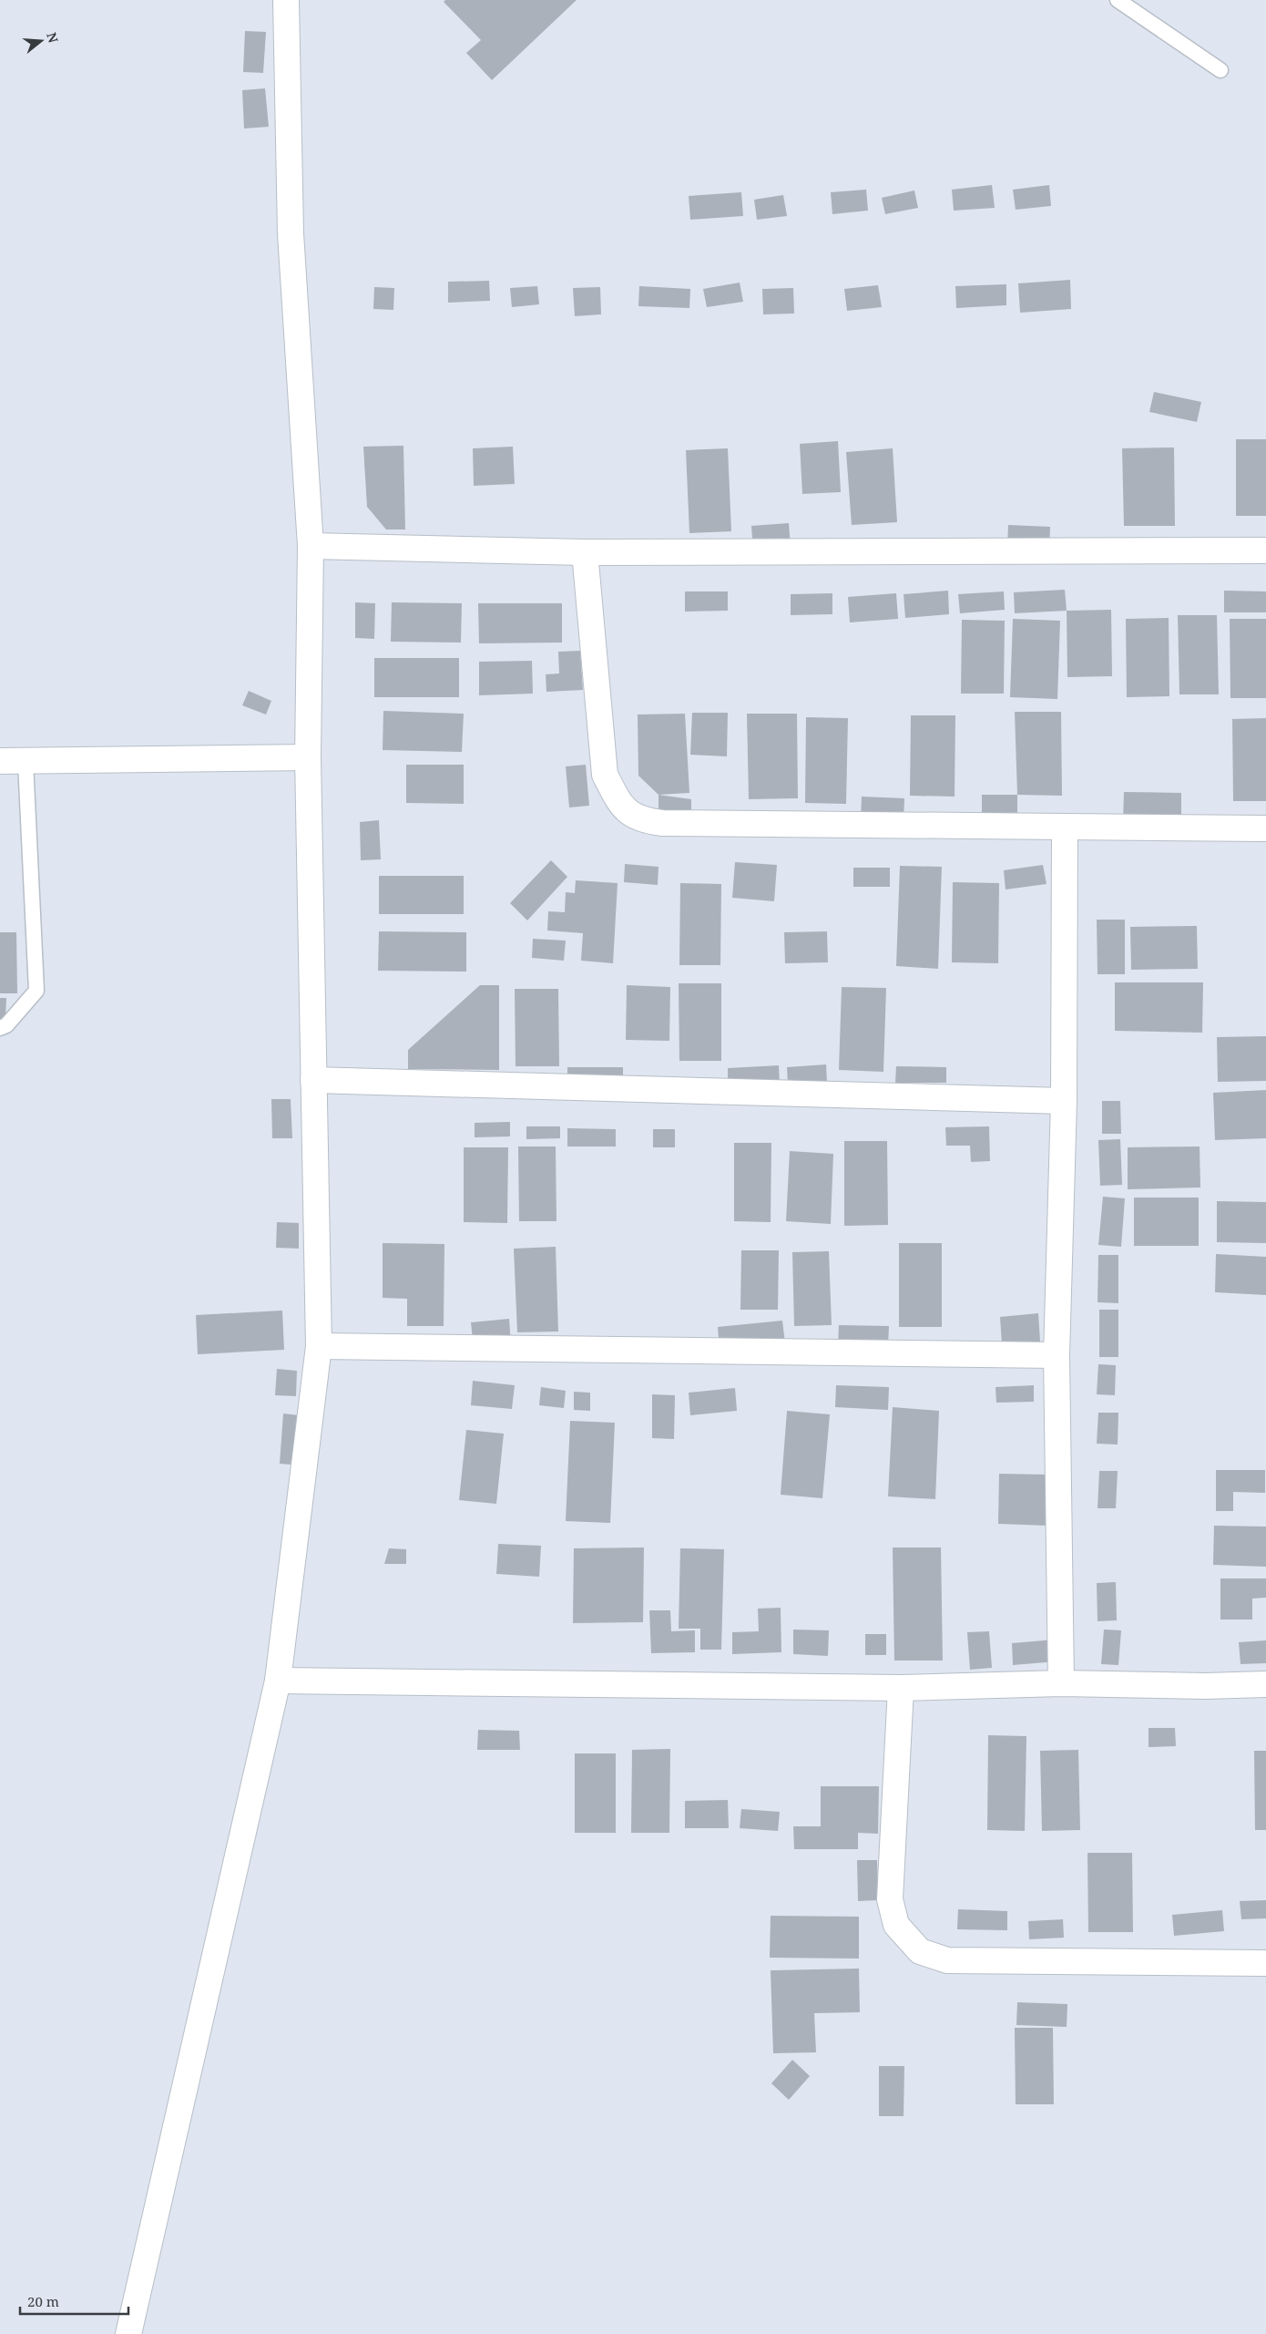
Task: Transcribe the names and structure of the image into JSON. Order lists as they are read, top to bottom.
{
  "scale_bar": "20 m",
  "north": "right"
}
